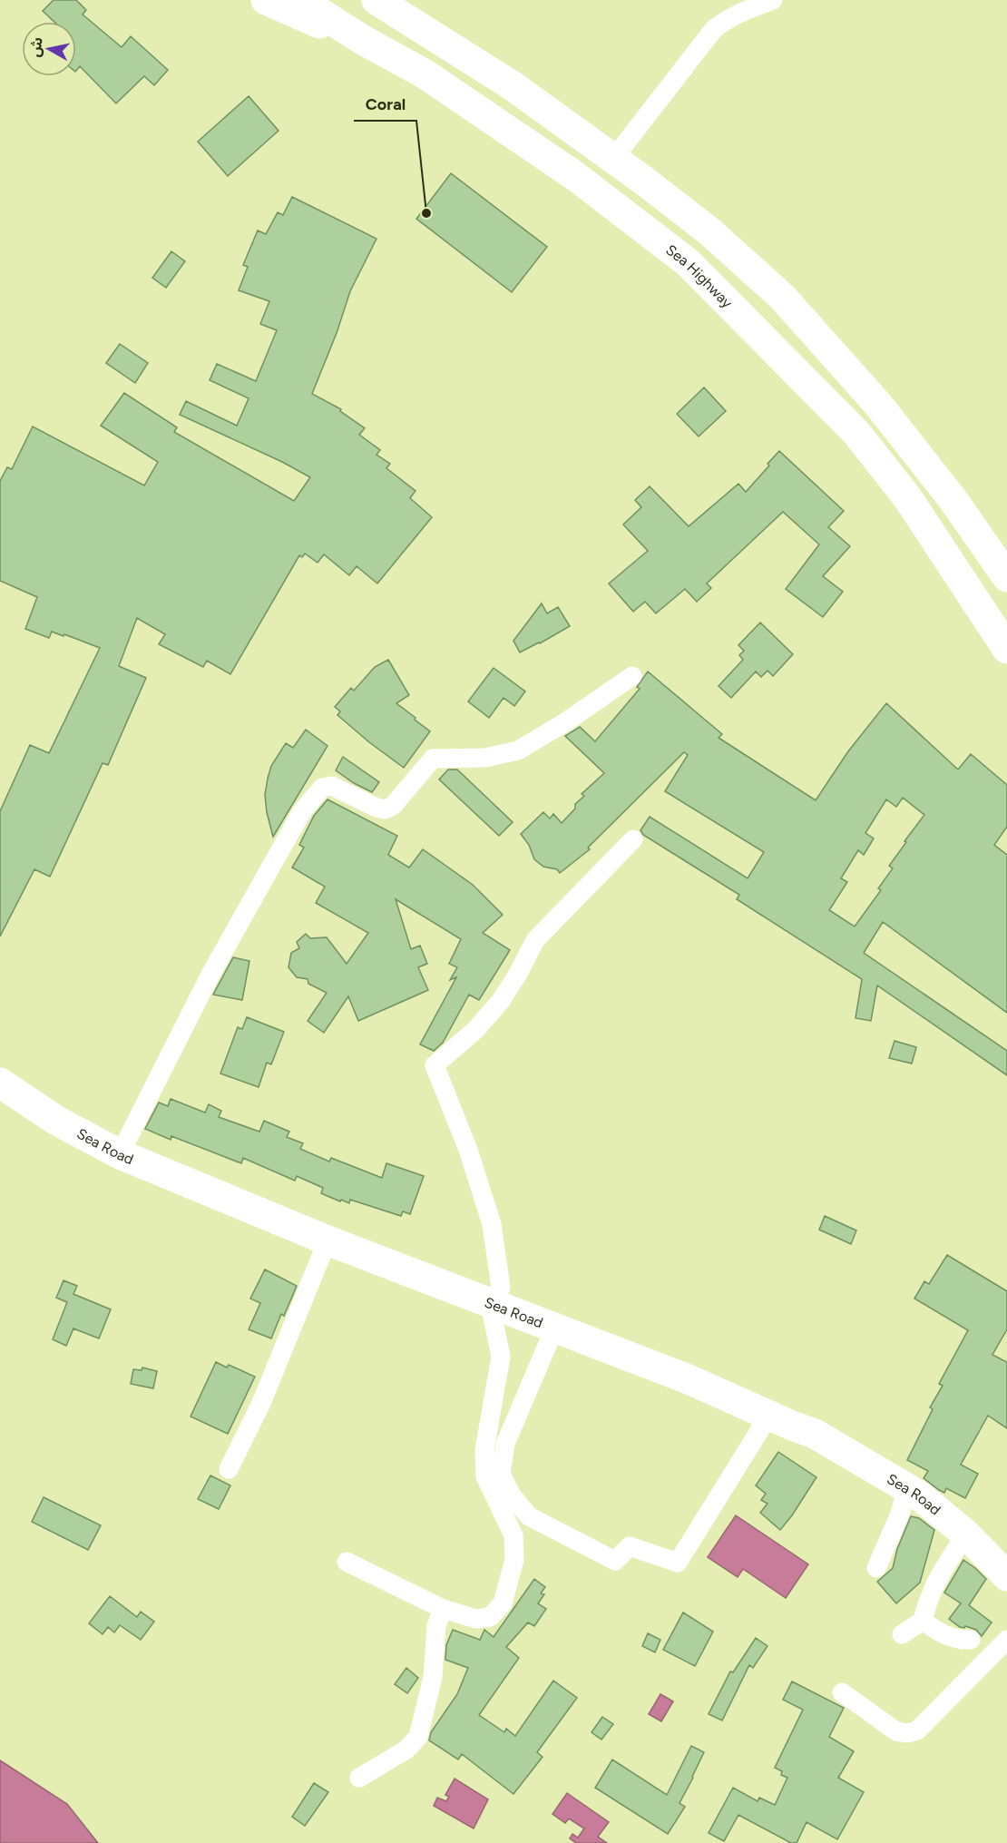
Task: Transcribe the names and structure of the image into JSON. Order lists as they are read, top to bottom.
{
  "streets": {
    "highway": ["Sea Highway", "Sea Road"]
  },
  "places": ["Coral"],
  "north": "left"
}
